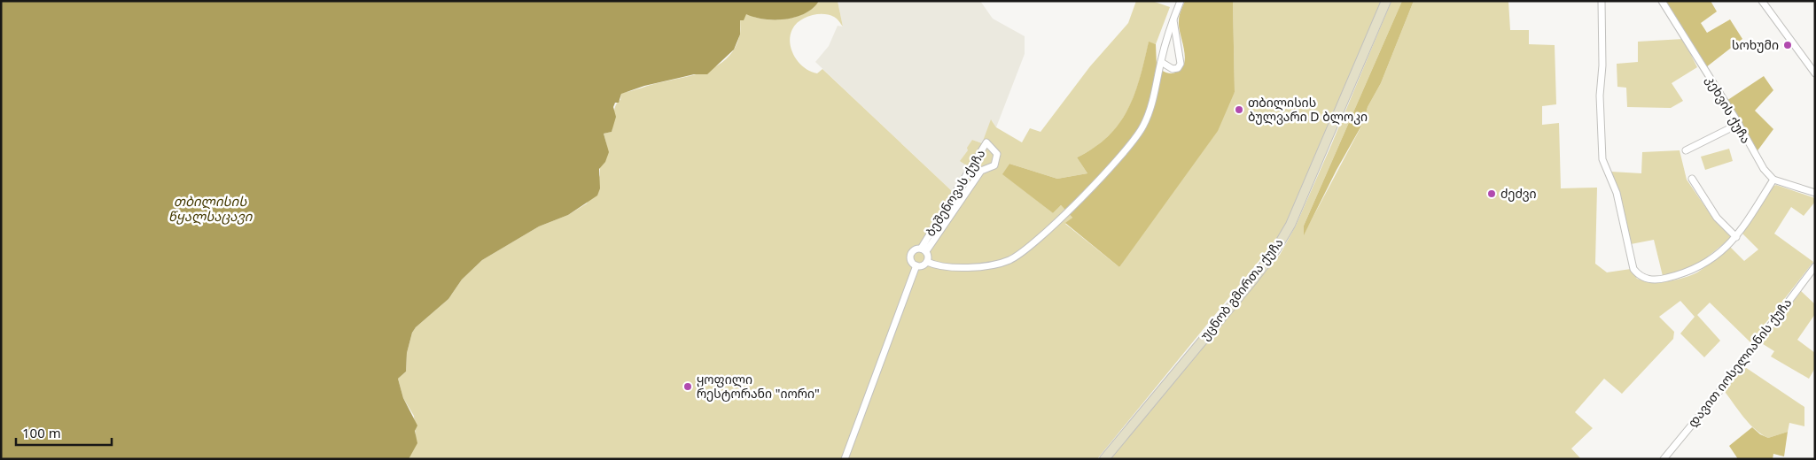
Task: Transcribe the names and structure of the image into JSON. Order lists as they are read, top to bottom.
{
  "streets": {
    "main road": ["უცნობ გმირთა ქუჩა"],
    "street": ["კეხვის ქუჩა", "ბეშენოვას ქუჩა", "დავით იოსელიანის ქუჩა"]
  },
  "water": ["თბილისის წყალსაცავი"],
  "places": [
    "სოხუმი",
    "თბილისის ბულვარი D ბლოკი",
    "ძეძვი",
    "ყოფილი რესტორანი \"იორი\""
  ],
  "scale_bar": "100 m"
}
